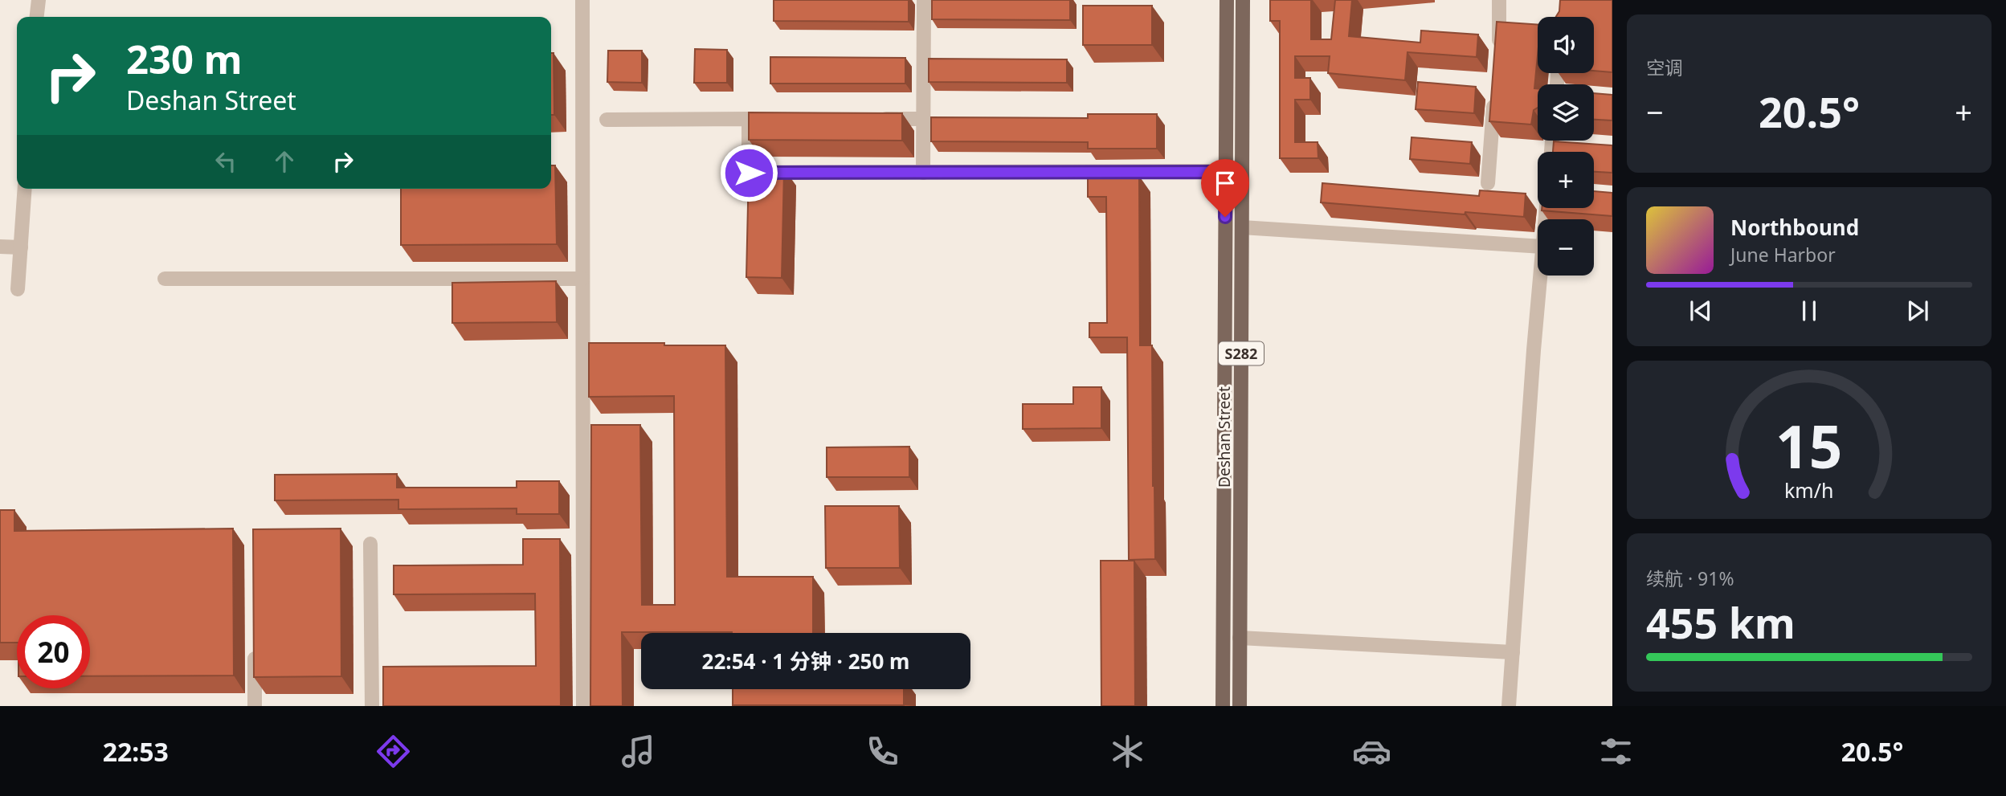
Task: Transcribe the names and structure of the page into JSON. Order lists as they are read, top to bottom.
{
  "streets": {
    "main road": ["S282", "Deshan Street"]
  },
  "page": {
    "tile": [
      "空调",
      ["续航 · 91%", "455 km"]
    ],
    "map_buttons": ["+", "−"],
    "turn": ["230 m", "Deshan Street"],
    "heat": ["−", "20.5°", "+"],
    "song": ["Northbound", "June Harbor"],
    "limit": "20",
    "trip": "22:54 · 1 分钟 · 250 m",
    "tabs": ["22:53", "20.5°"],
    "gauge": ["15", "km/h"]
  }
}
